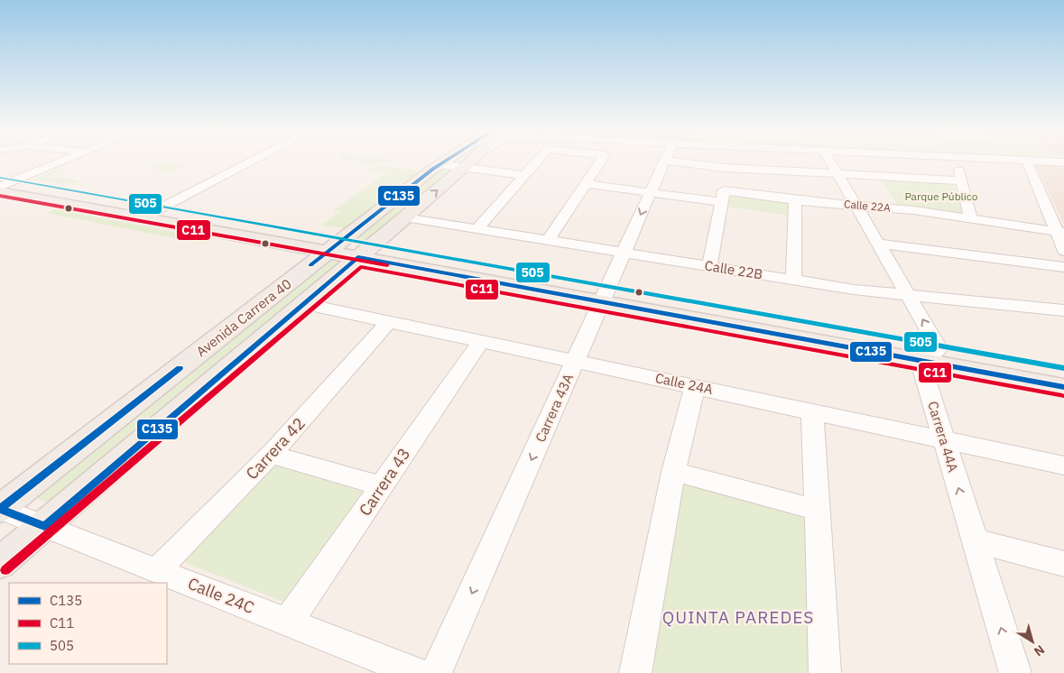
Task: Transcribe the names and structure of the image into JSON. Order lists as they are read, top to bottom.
{
  "streets": {
    "main road": ["Avenida Carrera 40"],
    "street": [
      "Calle 22A",
      "Calle 22B",
      "Calle 24A",
      "Carrera 43A",
      "Carrera 44A",
      "Carrera 42",
      "Carrera 43",
      "Calle 24C"
    ]
  },
  "crossings": [
    ["Calle 22A", "Carrera 43A"],
    ["Calle 22A", "Carrera 44A"],
    ["Calle 22B", "Avenida Carrera 40"],
    ["Calle 22B", "Carrera 43A"],
    ["Calle 22B", "Carrera 44A"],
    ["Avenida Carrera 40", "Calle 24A"],
    ["Avenida Carrera 40", "Calle 24C"],
    ["Calle 24A", "Carrera 43A"],
    ["Calle 24A", "Carrera 44A"],
    ["Calle 24A", "Carrera 42"],
    ["Calle 24A", "Carrera 43"],
    ["Carrera 42", "Calle 24C"],
    ["Carrera 43", "Calle 24C"]
  ],
  "districts": ["QUINTA PAREDES"],
  "parks": ["Parque Público"],
  "lines": ["transit line C135", "transit line 505", "transit line C11"],
  "legend": ["C135", "C11", "505"],
  "north": "bottom right"
}
